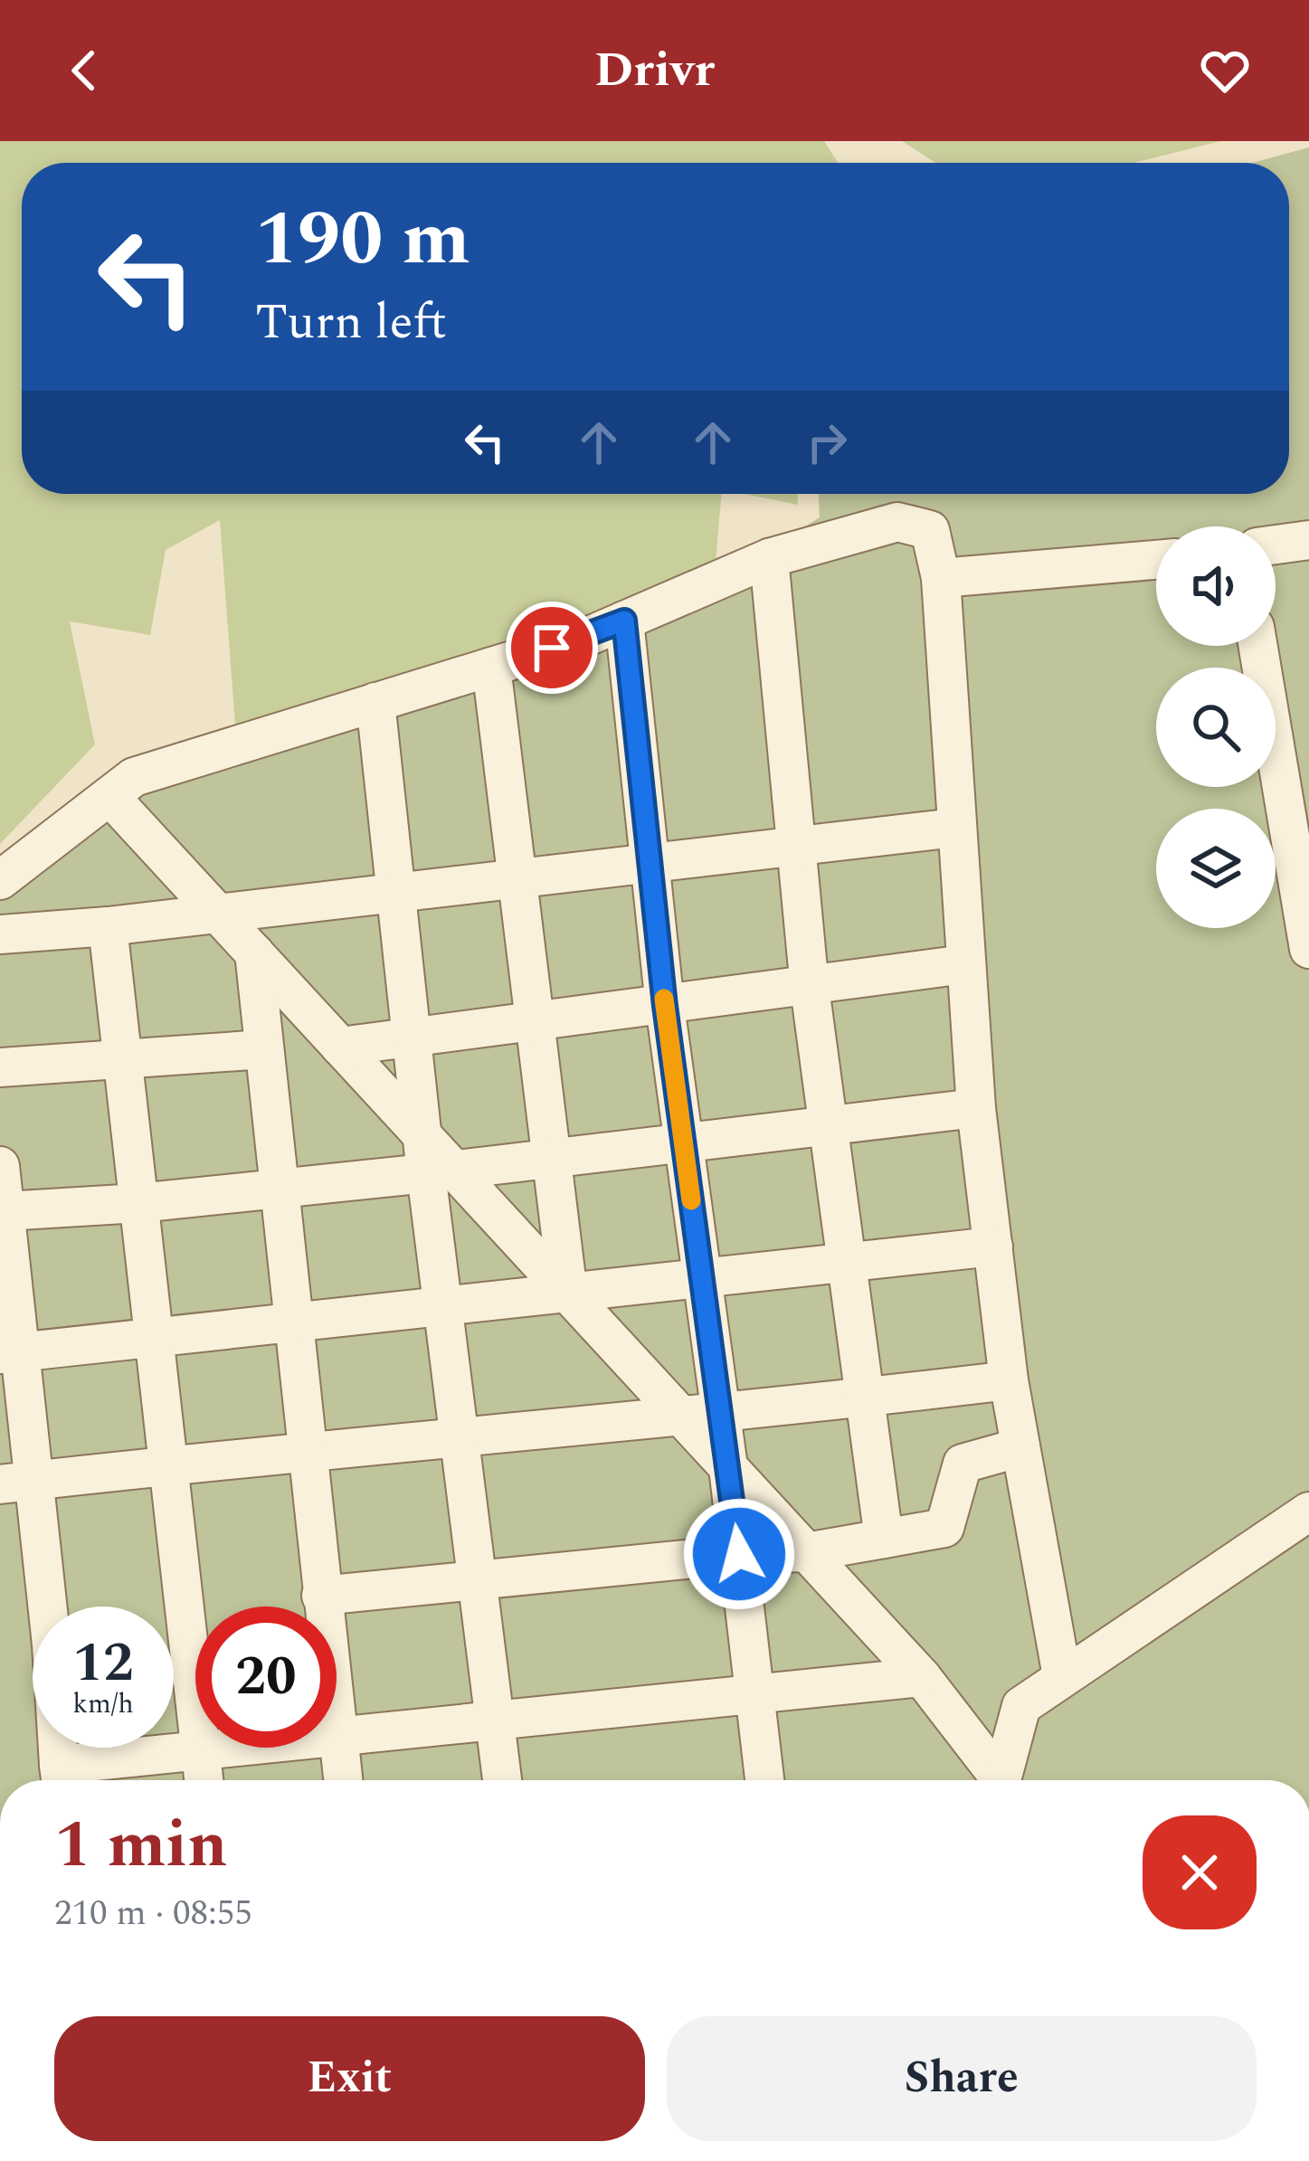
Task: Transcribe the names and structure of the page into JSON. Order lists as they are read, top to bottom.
{
  "page": {
    "header": "Drivr",
    "turn": ["190 m", "Turn left"],
    "speed": "12 km/h",
    "limit": "20",
    "heading": ["1 min", "210 m · 08:55"],
    "buttons": ["Exit", "Share"]
  }
}
